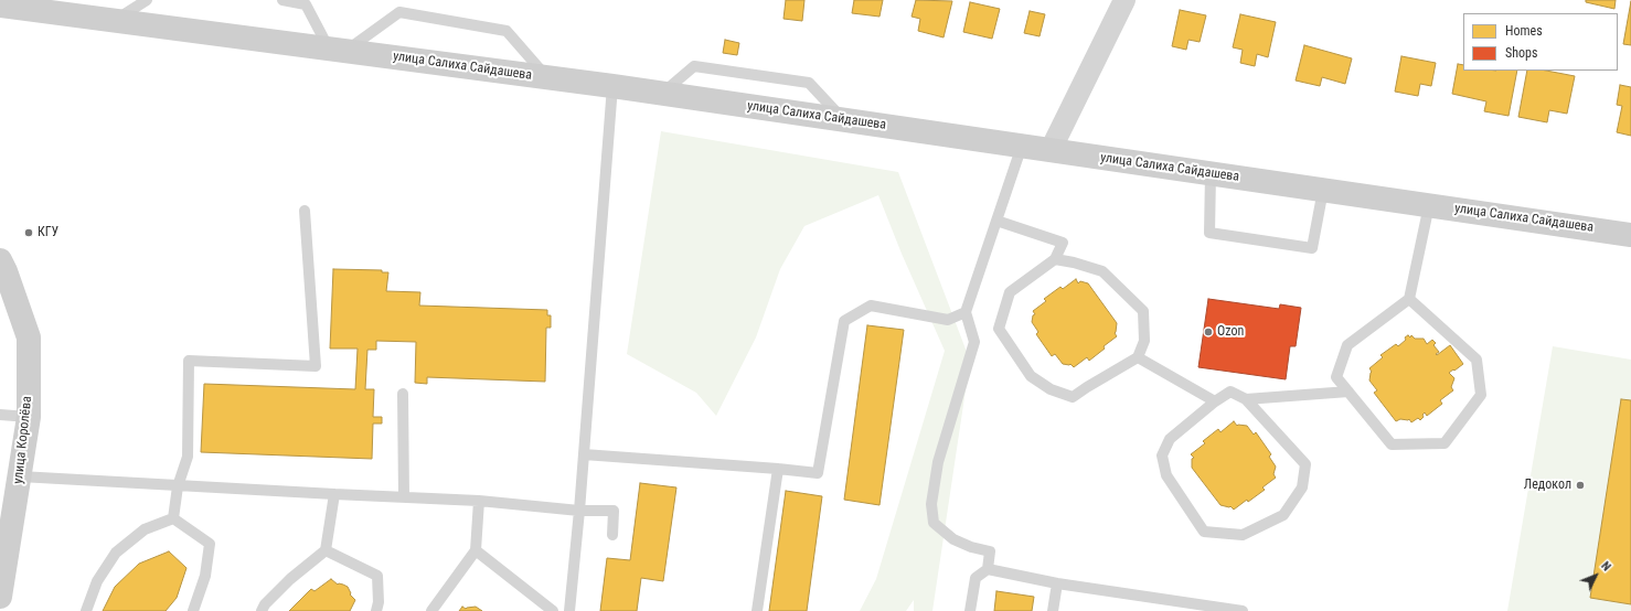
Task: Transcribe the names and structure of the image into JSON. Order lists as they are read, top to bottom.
{
  "streets": {
    "street": ["улица Салиха Сайдашева", "улица Королёва"]
  },
  "places": ["КГУ", "Ozon", "Ледокол"],
  "legend": ["Homes", "Shops"],
  "north": "top right"
}
